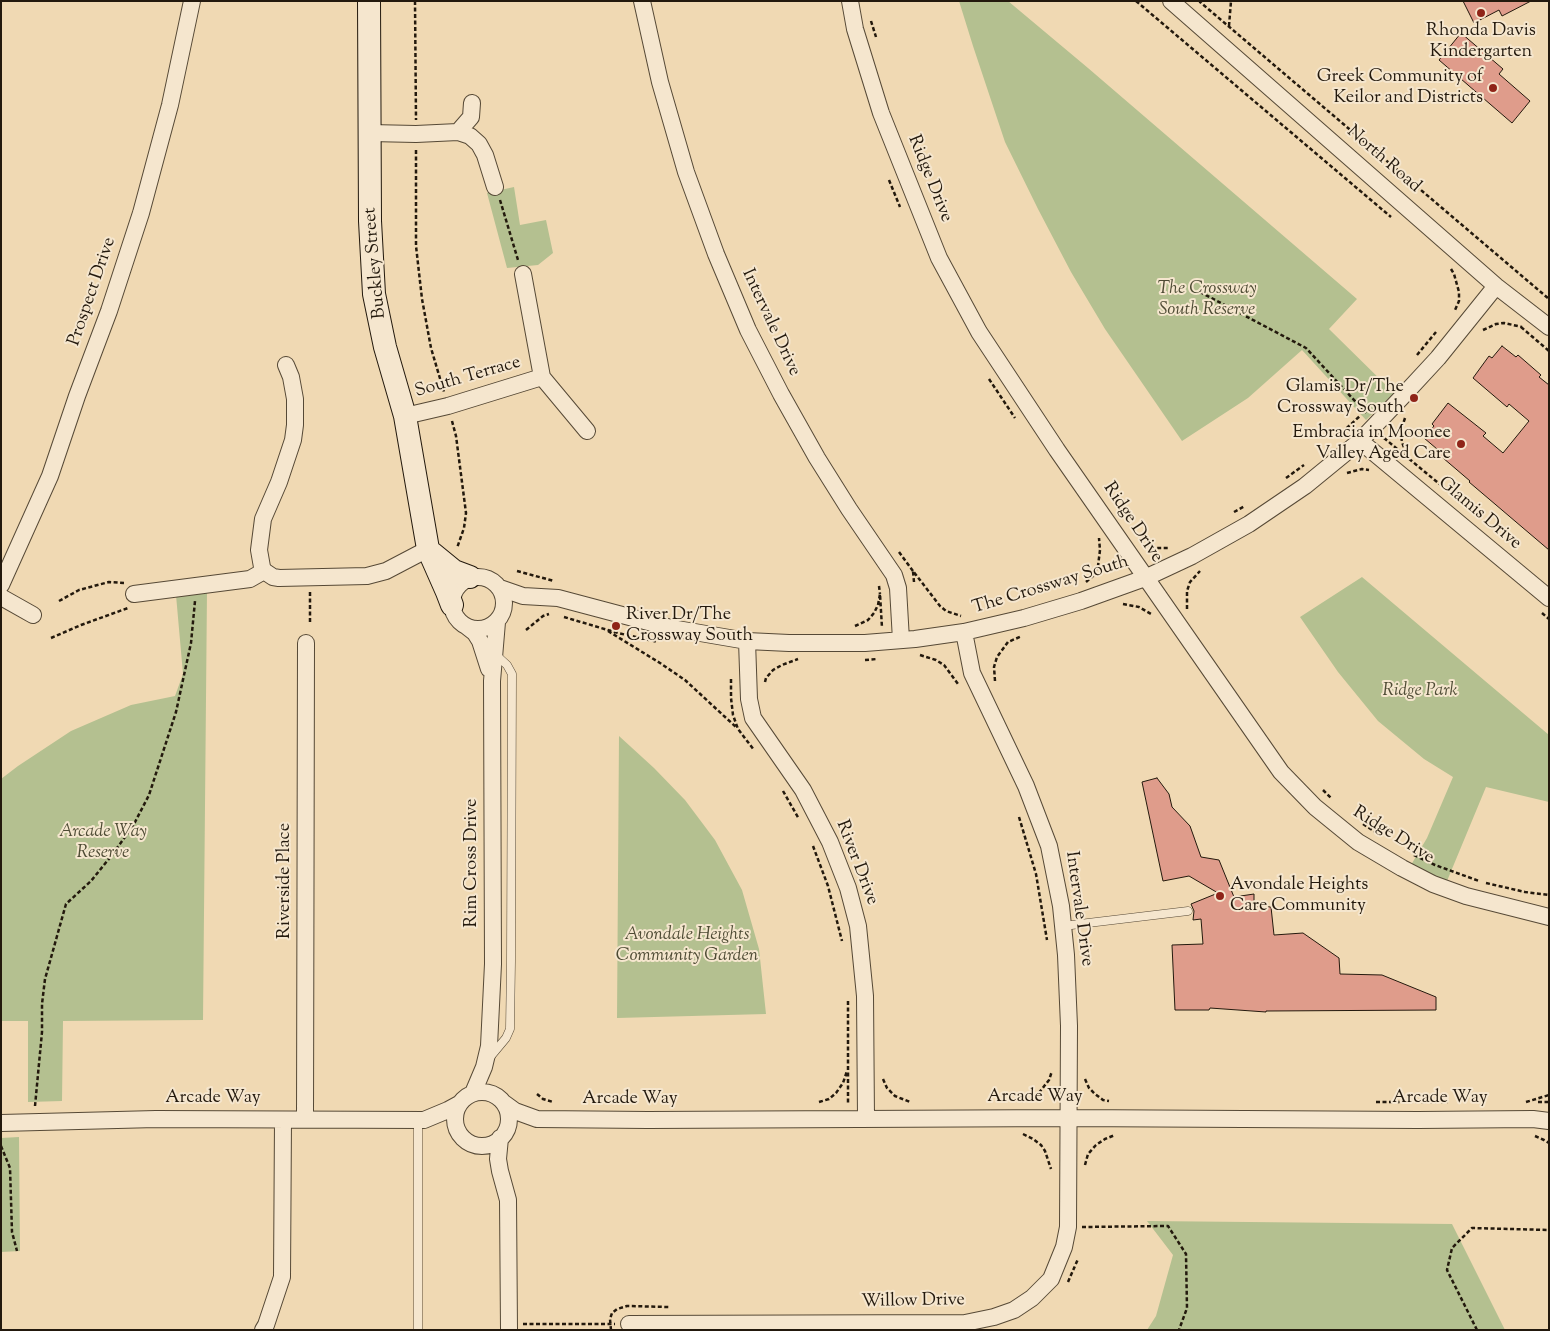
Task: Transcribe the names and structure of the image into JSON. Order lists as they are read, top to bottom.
{
  "streets": {
    "street": [
      "North Road",
      "Ridge Drive",
      "Buckley Street",
      "Prospect Drive",
      "Intervale Drive",
      "South Terrace",
      "Glamis Drive",
      "The Crossway South",
      "Rim Cross Drive",
      "River Drive",
      "Riverside Place",
      "Arcade Way",
      "Willow Drive"
    ]
  },
  "crossings": [
    ["North Road", "The Crossway South"],
    ["Ridge Drive", "The Crossway South"],
    ["Buckley Street", "South Terrace"],
    ["Buckley Street", "The Crossway South"],
    ["Buckley Street", "Rim Cross Drive"],
    ["Intervale Drive", "The Crossway South"],
    ["Intervale Drive", "Arcade Way"],
    ["Intervale Drive", "Willow Drive"],
    ["Glamis Drive", "The Crossway South"],
    ["The Crossway South", "Rim Cross Drive"],
    ["The Crossway South", "River Drive"],
    ["Rim Cross Drive", "Arcade Way"],
    ["River Drive", "Arcade Way"],
    ["Riverside Place", "Arcade Way"],
    ["Arcade Way", "Willow Drive"]
  ],
  "parks": [
    "The Crossway South Reserve",
    "Ridge Park",
    "Arcade Way Reserve",
    "Avondale Heights Community Garden"
  ],
  "places": [
    "Rhonda Davis Kindergarten",
    "Greek Community of Keilor and Districts",
    "Glamis Dr/The Crossway South",
    "Embracia in Moonee Valley Aged Care",
    "River Dr/The Crossway South",
    "Avondale Heights Care Community"
  ]
}
